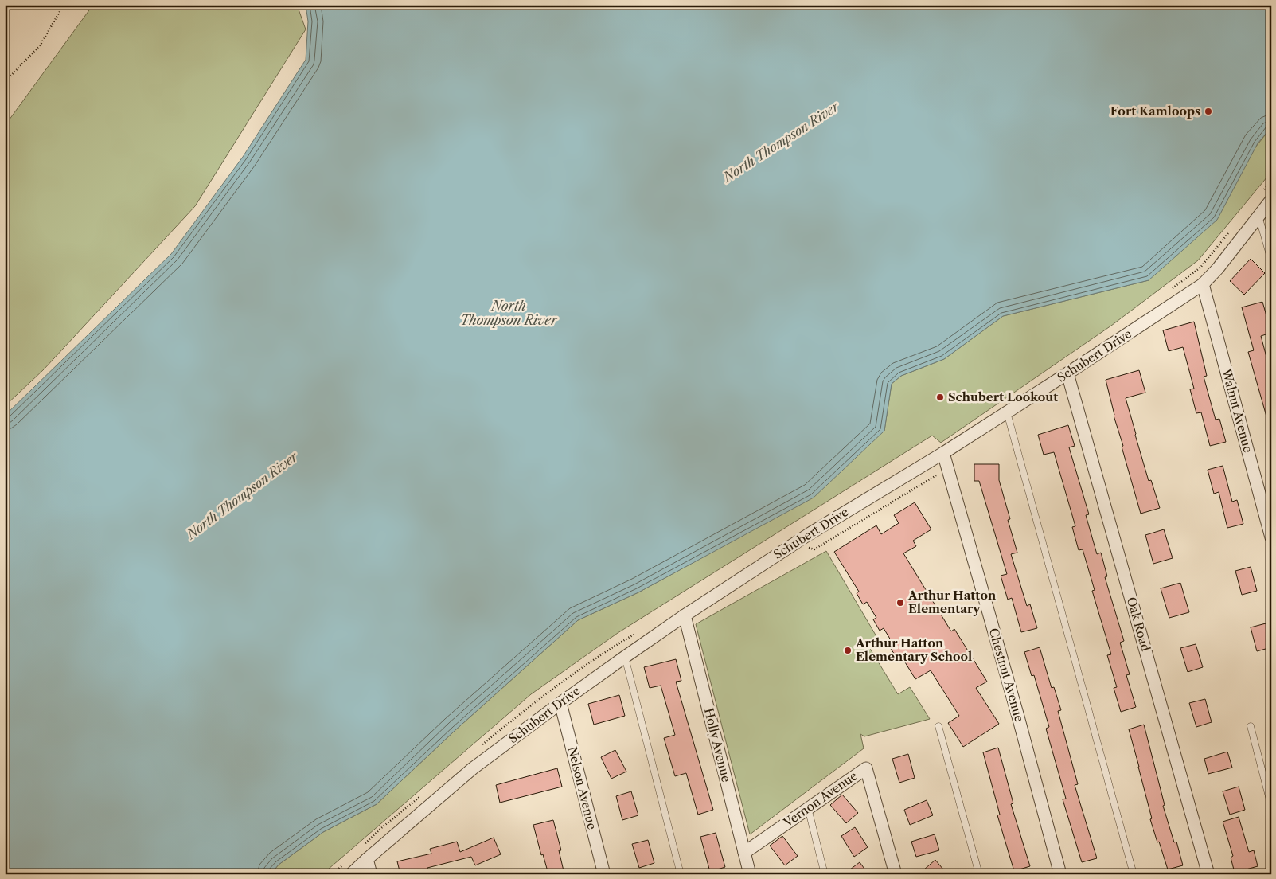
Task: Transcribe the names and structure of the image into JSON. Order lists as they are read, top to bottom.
{
  "streets": {
    "street": [
      "Schubert Drive",
      "Walnut Avenue",
      "Oak Road",
      "Chestnut Avenue",
      "Holly Avenue",
      "Nelson Avenue",
      "Vernon Avenue"
    ]
  },
  "crossings": [
    ["Schubert Drive", "Walnut Avenue"],
    ["Schubert Drive", "Oak Road"],
    ["Schubert Drive", "Chestnut Avenue"],
    ["Schubert Drive", "Holly Avenue"],
    ["Schubert Drive", "Nelson Avenue"],
    ["Holly Avenue", "Vernon Avenue"]
  ],
  "water": ["North Thompson River"],
  "places": [
    "Fort Kamloops",
    "Schubert Lookout",
    "Arthur Hatton Elementary",
    "Arthur Hatton Elementary School"
  ]
}
